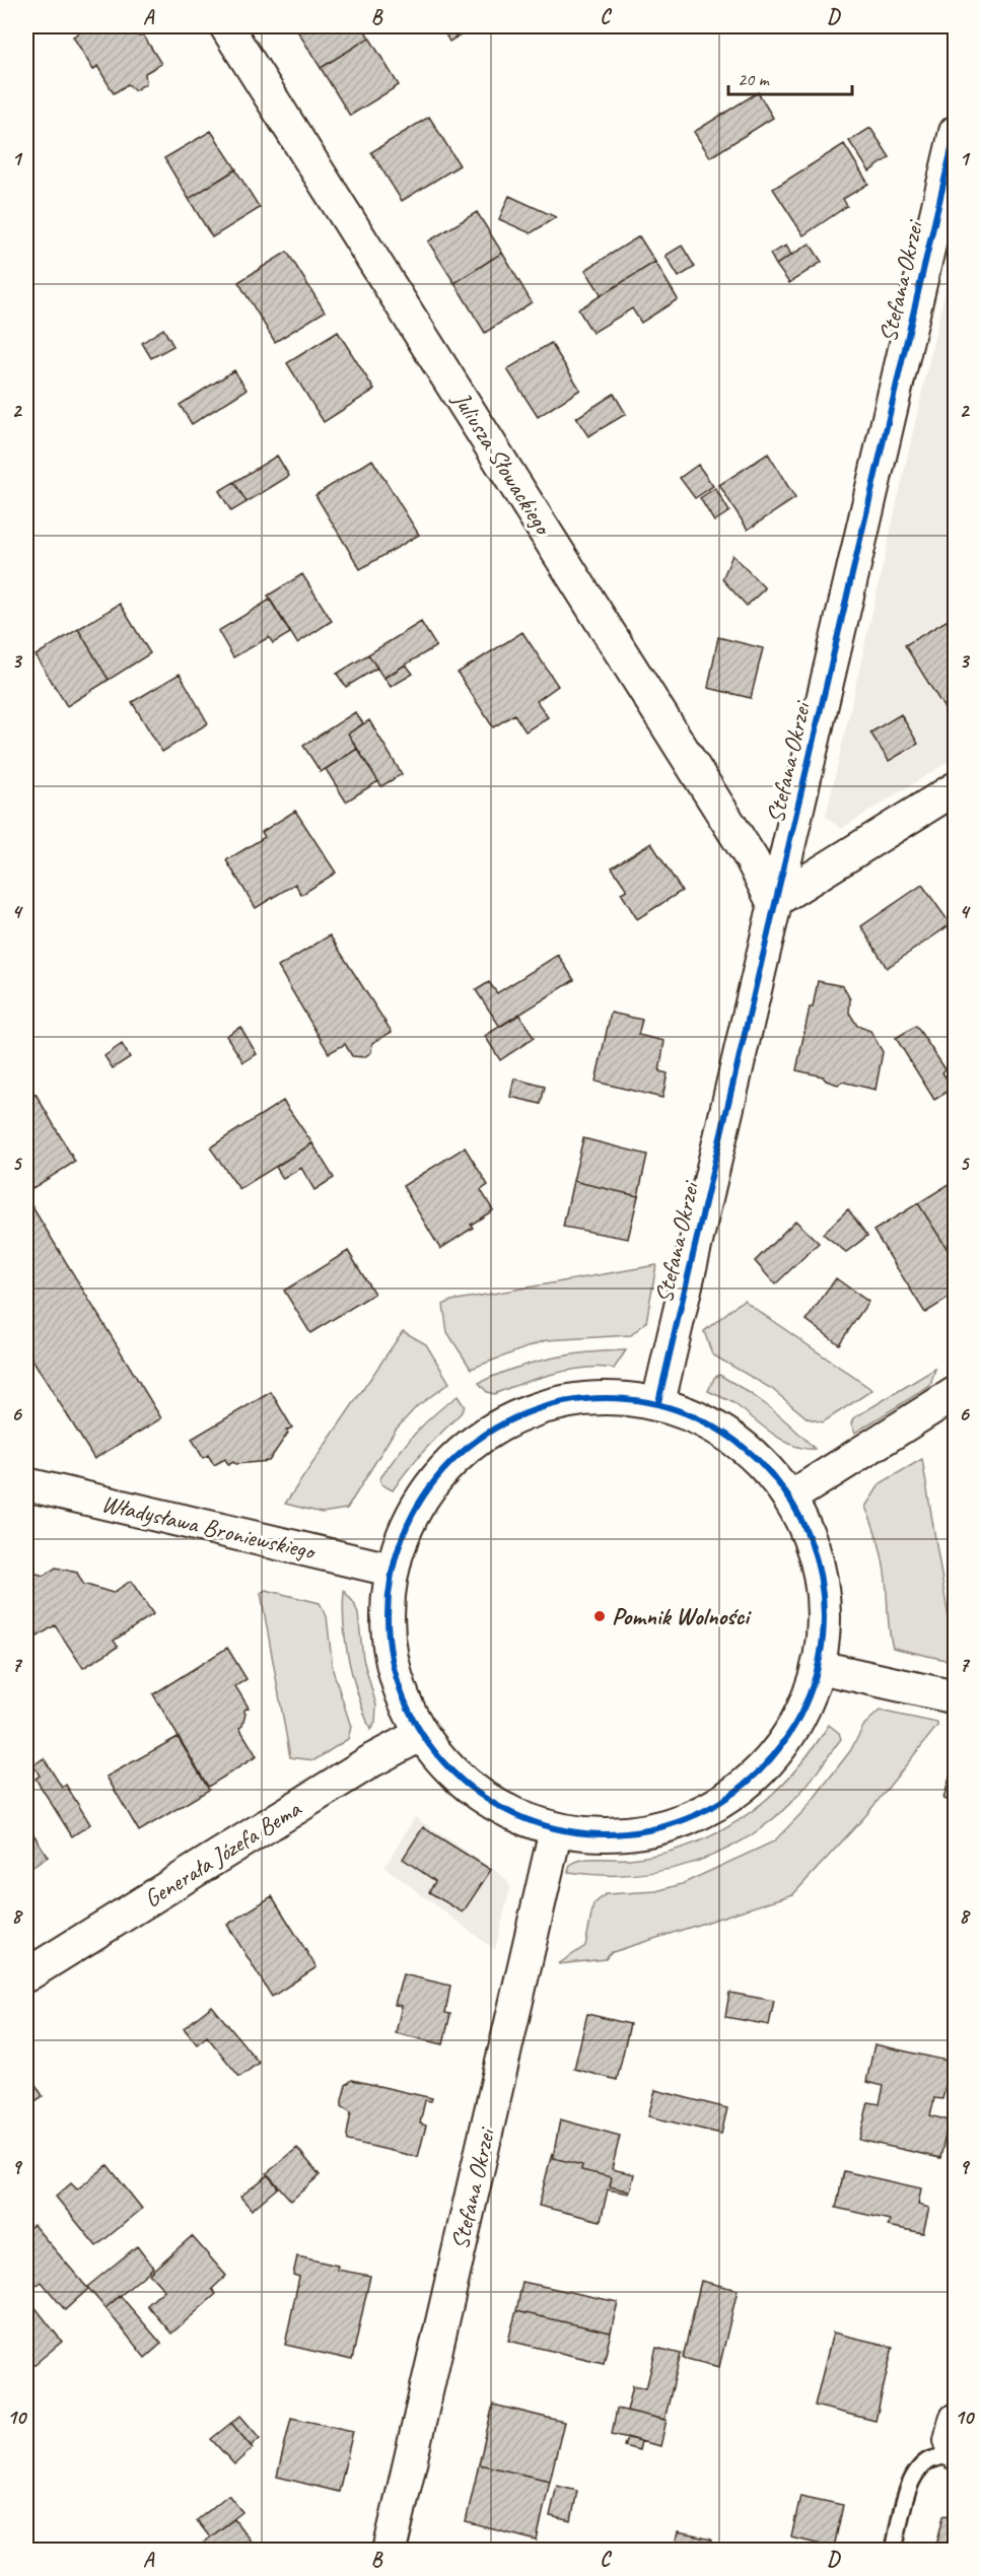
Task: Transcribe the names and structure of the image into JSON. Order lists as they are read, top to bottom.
{
  "streets": {
    "street": [
      "Stefana Okrzei",
      "Juliusza Słowackiego",
      "Władysława Broniewskiego",
      "Generała Józefa Bema"
    ]
  },
  "crossings": [
    ["Stefana Okrzei", "Juliusza Słowackiego"]
  ],
  "places": ["Pomnik Wolności"],
  "scale_bar": "20 m",
  "grid": {
    "columns": [
      "A",
      "B",
      "C",
      "D"
    ],
    "rows": [
      "1",
      "2",
      "3",
      "4",
      "5",
      "6",
      "7",
      "8",
      "9",
      "10"
    ]
  }
}
